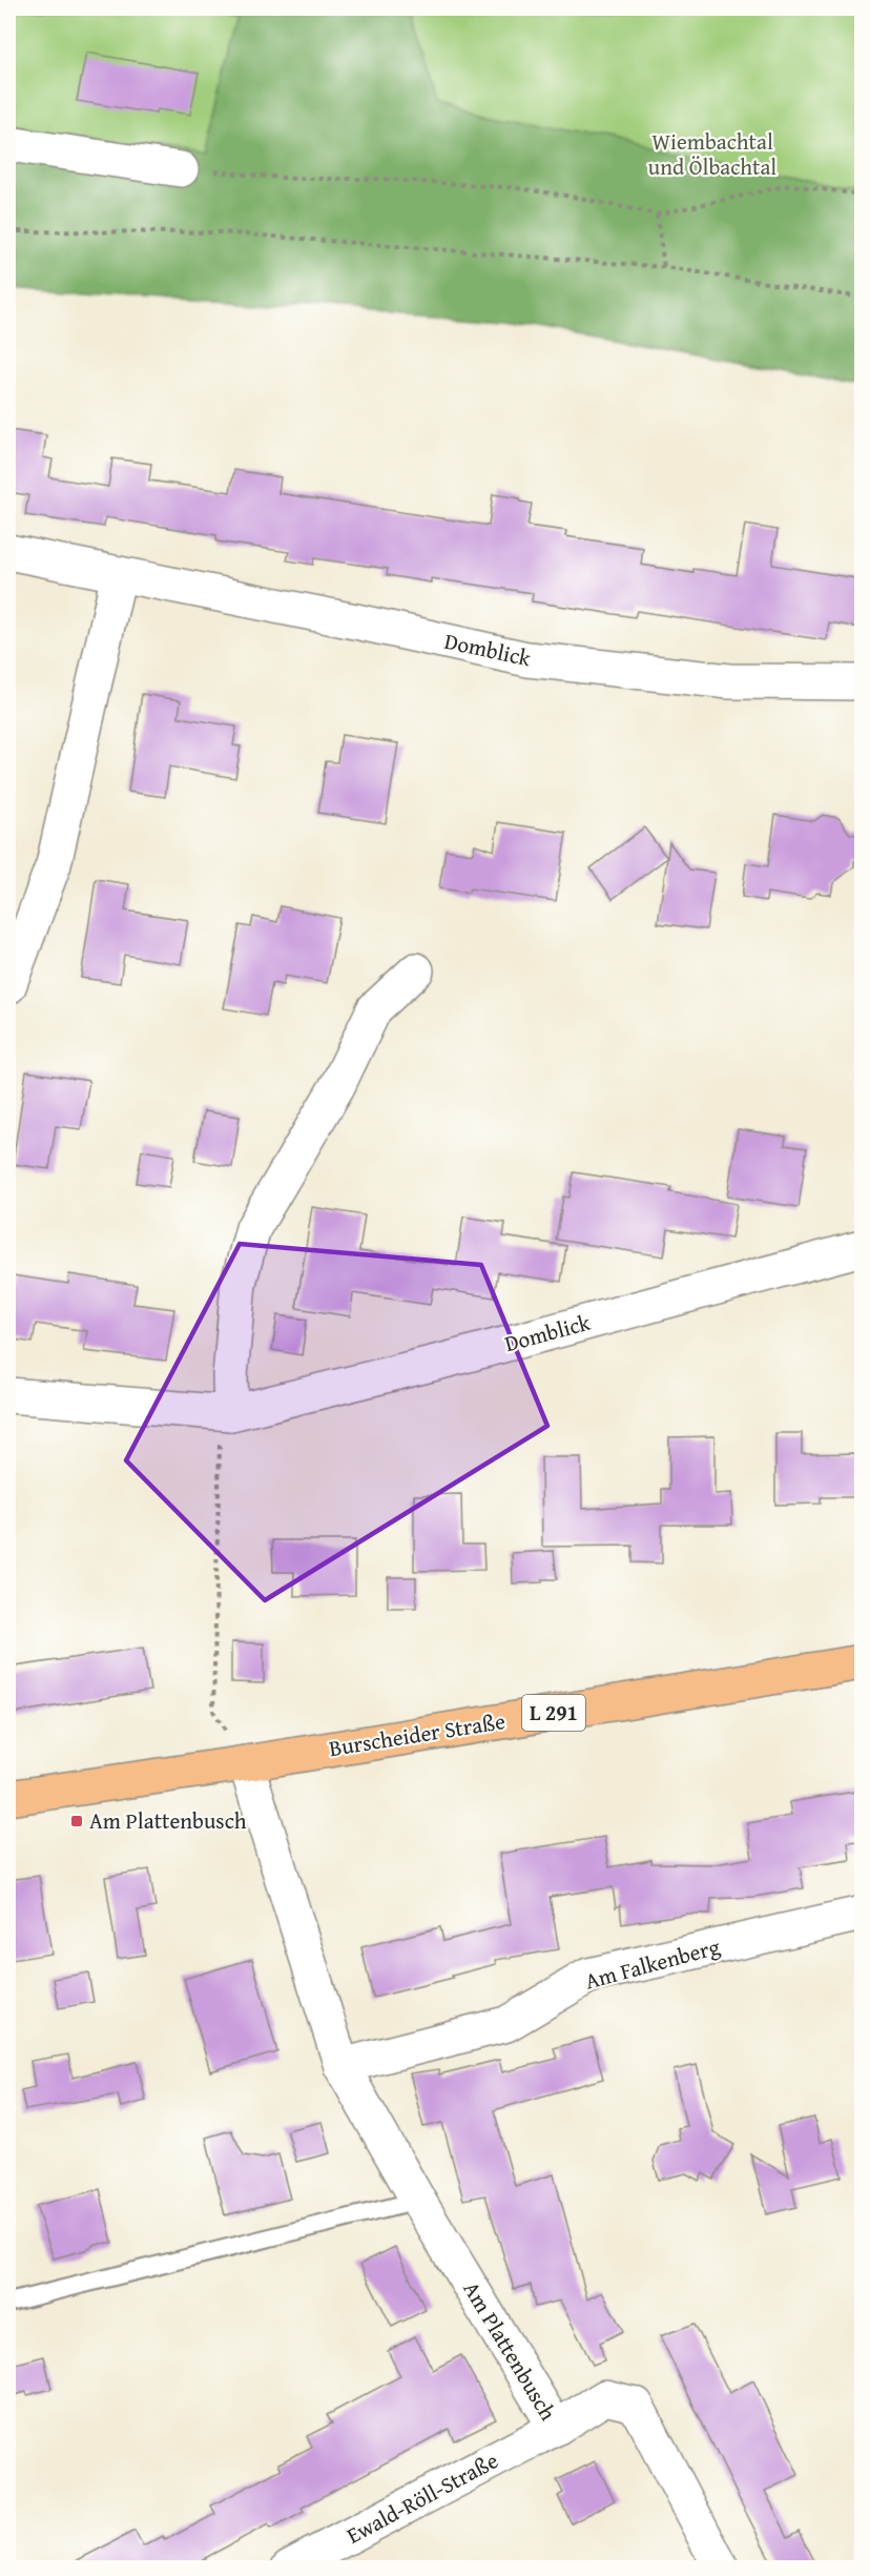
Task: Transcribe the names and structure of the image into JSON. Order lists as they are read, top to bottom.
{
  "streets": {
    "main road": ["L 291", "Burscheider Straße"],
    "street": [
      "Domblick",
      "Am Falkenberg",
      "Am Plattenbusch",
      "Ewald-Röll-Straße"
    ]
  },
  "crossings": [
    ["Burscheider Straße", "Am Plattenbusch"],
    ["Am Falkenberg", "Am Plattenbusch"],
    ["Am Plattenbusch", "Ewald-Röll-Straße"]
  ],
  "parks": ["Wiembachtal und Ölbachtal"],
  "places": {
    "transit": ["Am Plattenbusch"]
  }
}
